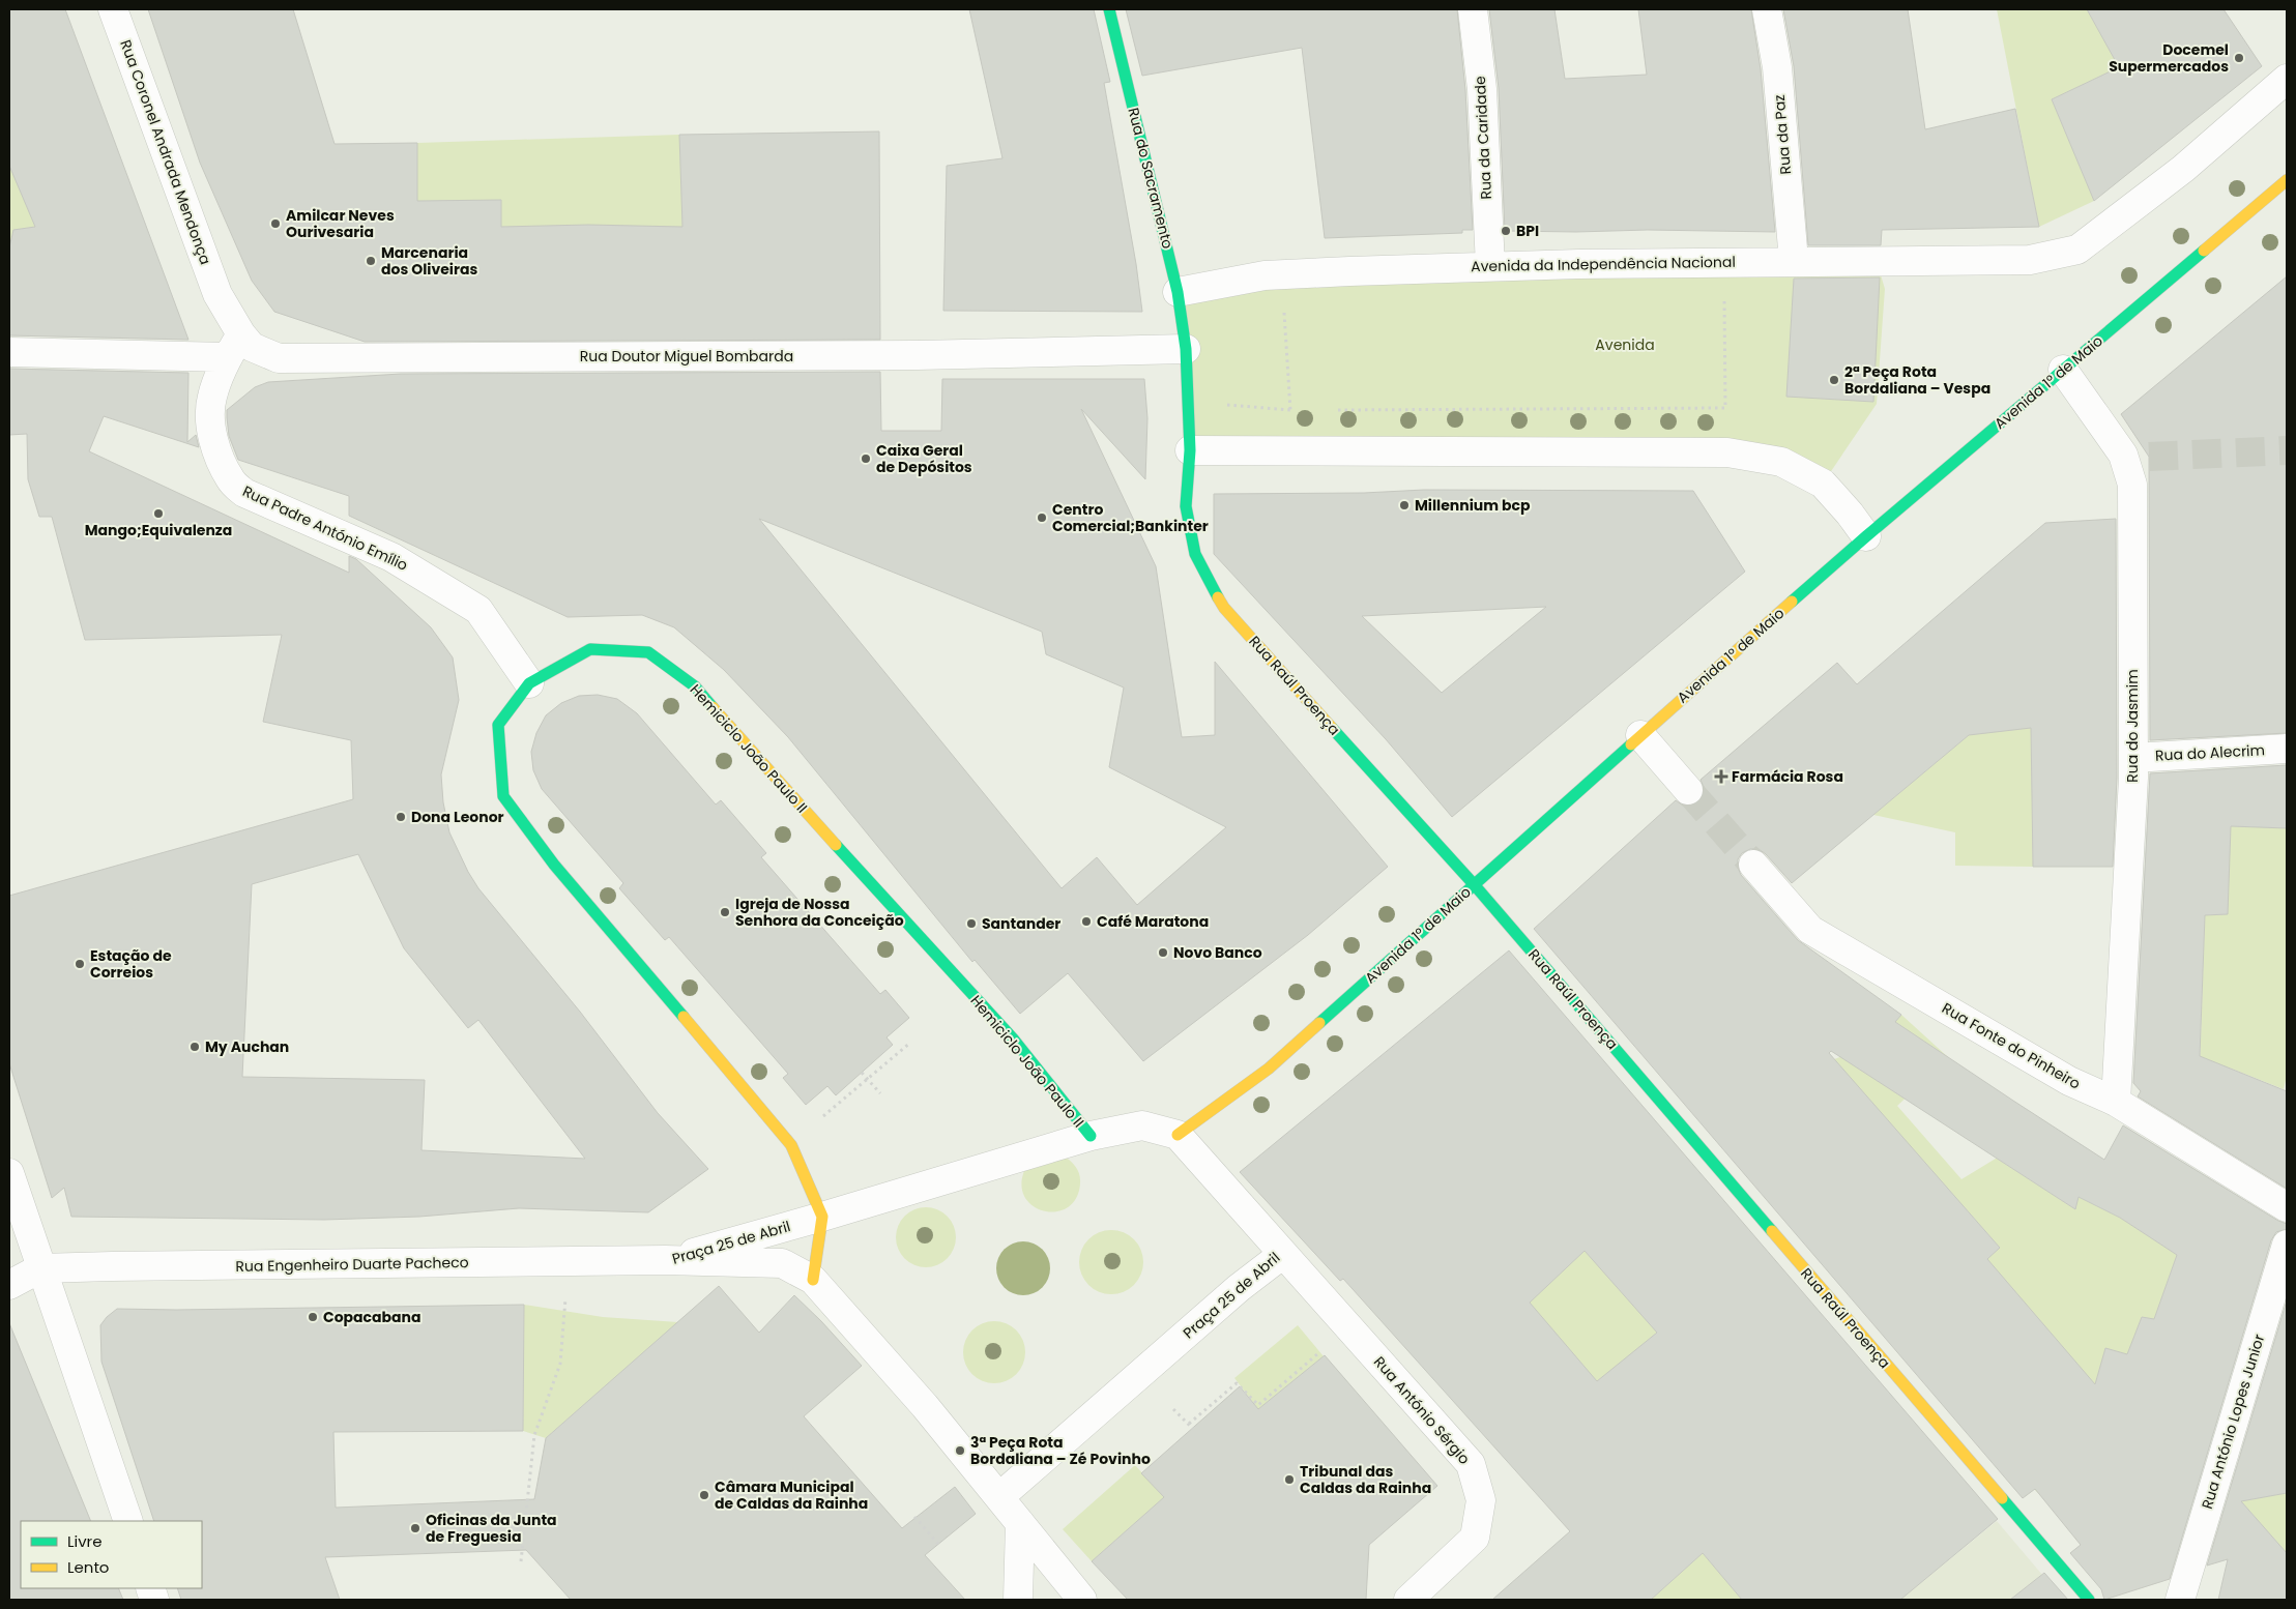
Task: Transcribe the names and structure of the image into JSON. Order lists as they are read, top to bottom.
{
  "streets": {
    "street": [
      "Rua da Paz",
      "Rua da Caridade",
      "Rua Coronel Andrada Mendonça",
      "Rua do Sacramento",
      "Avenida da Independência Nacional",
      "Rua Doutor Miguel Bombarda",
      "Avenida 1º de Maio",
      "Rua Padre António Emílio",
      "Rua Raúl Proença",
      "Rua do Jasmim",
      "Hemiciclo João Paulo II",
      "Rua do Alecrim",
      "Rua Fonte do Pinheiro",
      "Praça 25 de Abril",
      "Rua Engenheiro Duarte Pacheco",
      "Rua António Sérgio",
      "Rua António Lopes Junior"
    ]
  },
  "crossings": [
    ["Rua da Paz", "Avenida da Independência Nacional"],
    ["Rua da Caridade", "Avenida da Independência Nacional"],
    ["Rua Coronel Andrada Mendonça", "Rua Doutor Miguel Bombarda"],
    ["Rua do Sacramento", "Avenida da Independência Nacional"],
    ["Rua do Sacramento", "Rua Doutor Miguel Bombarda"],
    ["Rua do Sacramento", "Rua Raúl Proença"],
    ["Rua Doutor Miguel Bombarda", "Rua Padre António Emílio"],
    ["Rua Doutor Miguel Bombarda", "Rua Raúl Proença"],
    ["Avenida 1º de Maio", "Rua Raúl Proença"],
    ["Avenida 1º de Maio", "Rua do Jasmim"],
    ["Avenida 1º de Maio", "Praça 25 de Abril"],
    ["Rua Padre António Emílio", "Hemiciclo João Paulo II"],
    ["Rua do Jasmim", "Rua do Alecrim"],
    ["Rua do Jasmim", "Rua Fonte do Pinheiro"],
    ["Hemiciclo João Paulo II", "Praça 25 de Abril"],
    ["Praça 25 de Abril", "Rua Engenheiro Duarte Pacheco"],
    ["Praça 25 de Abril", "Rua António Sérgio"]
  ],
  "parks": ["Avenida"],
  "places": {
    "other": [
      "Docemel Supermercados",
      "Amilcar Neves Ourivesaria",
      "BPI",
      "Marcenaria dos Oliveiras",
      "2ª Peça Rota Bordaliana – Vespa",
      "Caixa Geral de Depósitos",
      "Millennium bcp",
      "Mango;Equivalenza",
      "Centro Comercial;Bankinter",
      "Dona Leonor",
      "Igreja de Nossa Senhora da Conceição",
      "Café Maratona",
      "Santander",
      "Novo Banco",
      "Estação de Correios",
      "My Auchan",
      "Copacabana",
      "3ª Peça Rota Bordaliana – Zé Povinho",
      "Tribunal das Caldas da Rainha",
      "Câmara Municipal de Caldas da Rainha",
      "Oficinas da Junta de Freguesia"
    ],
    "health": ["Farmácia Rosa"]
  },
  "legend": ["Livre", "Lento"]
}
